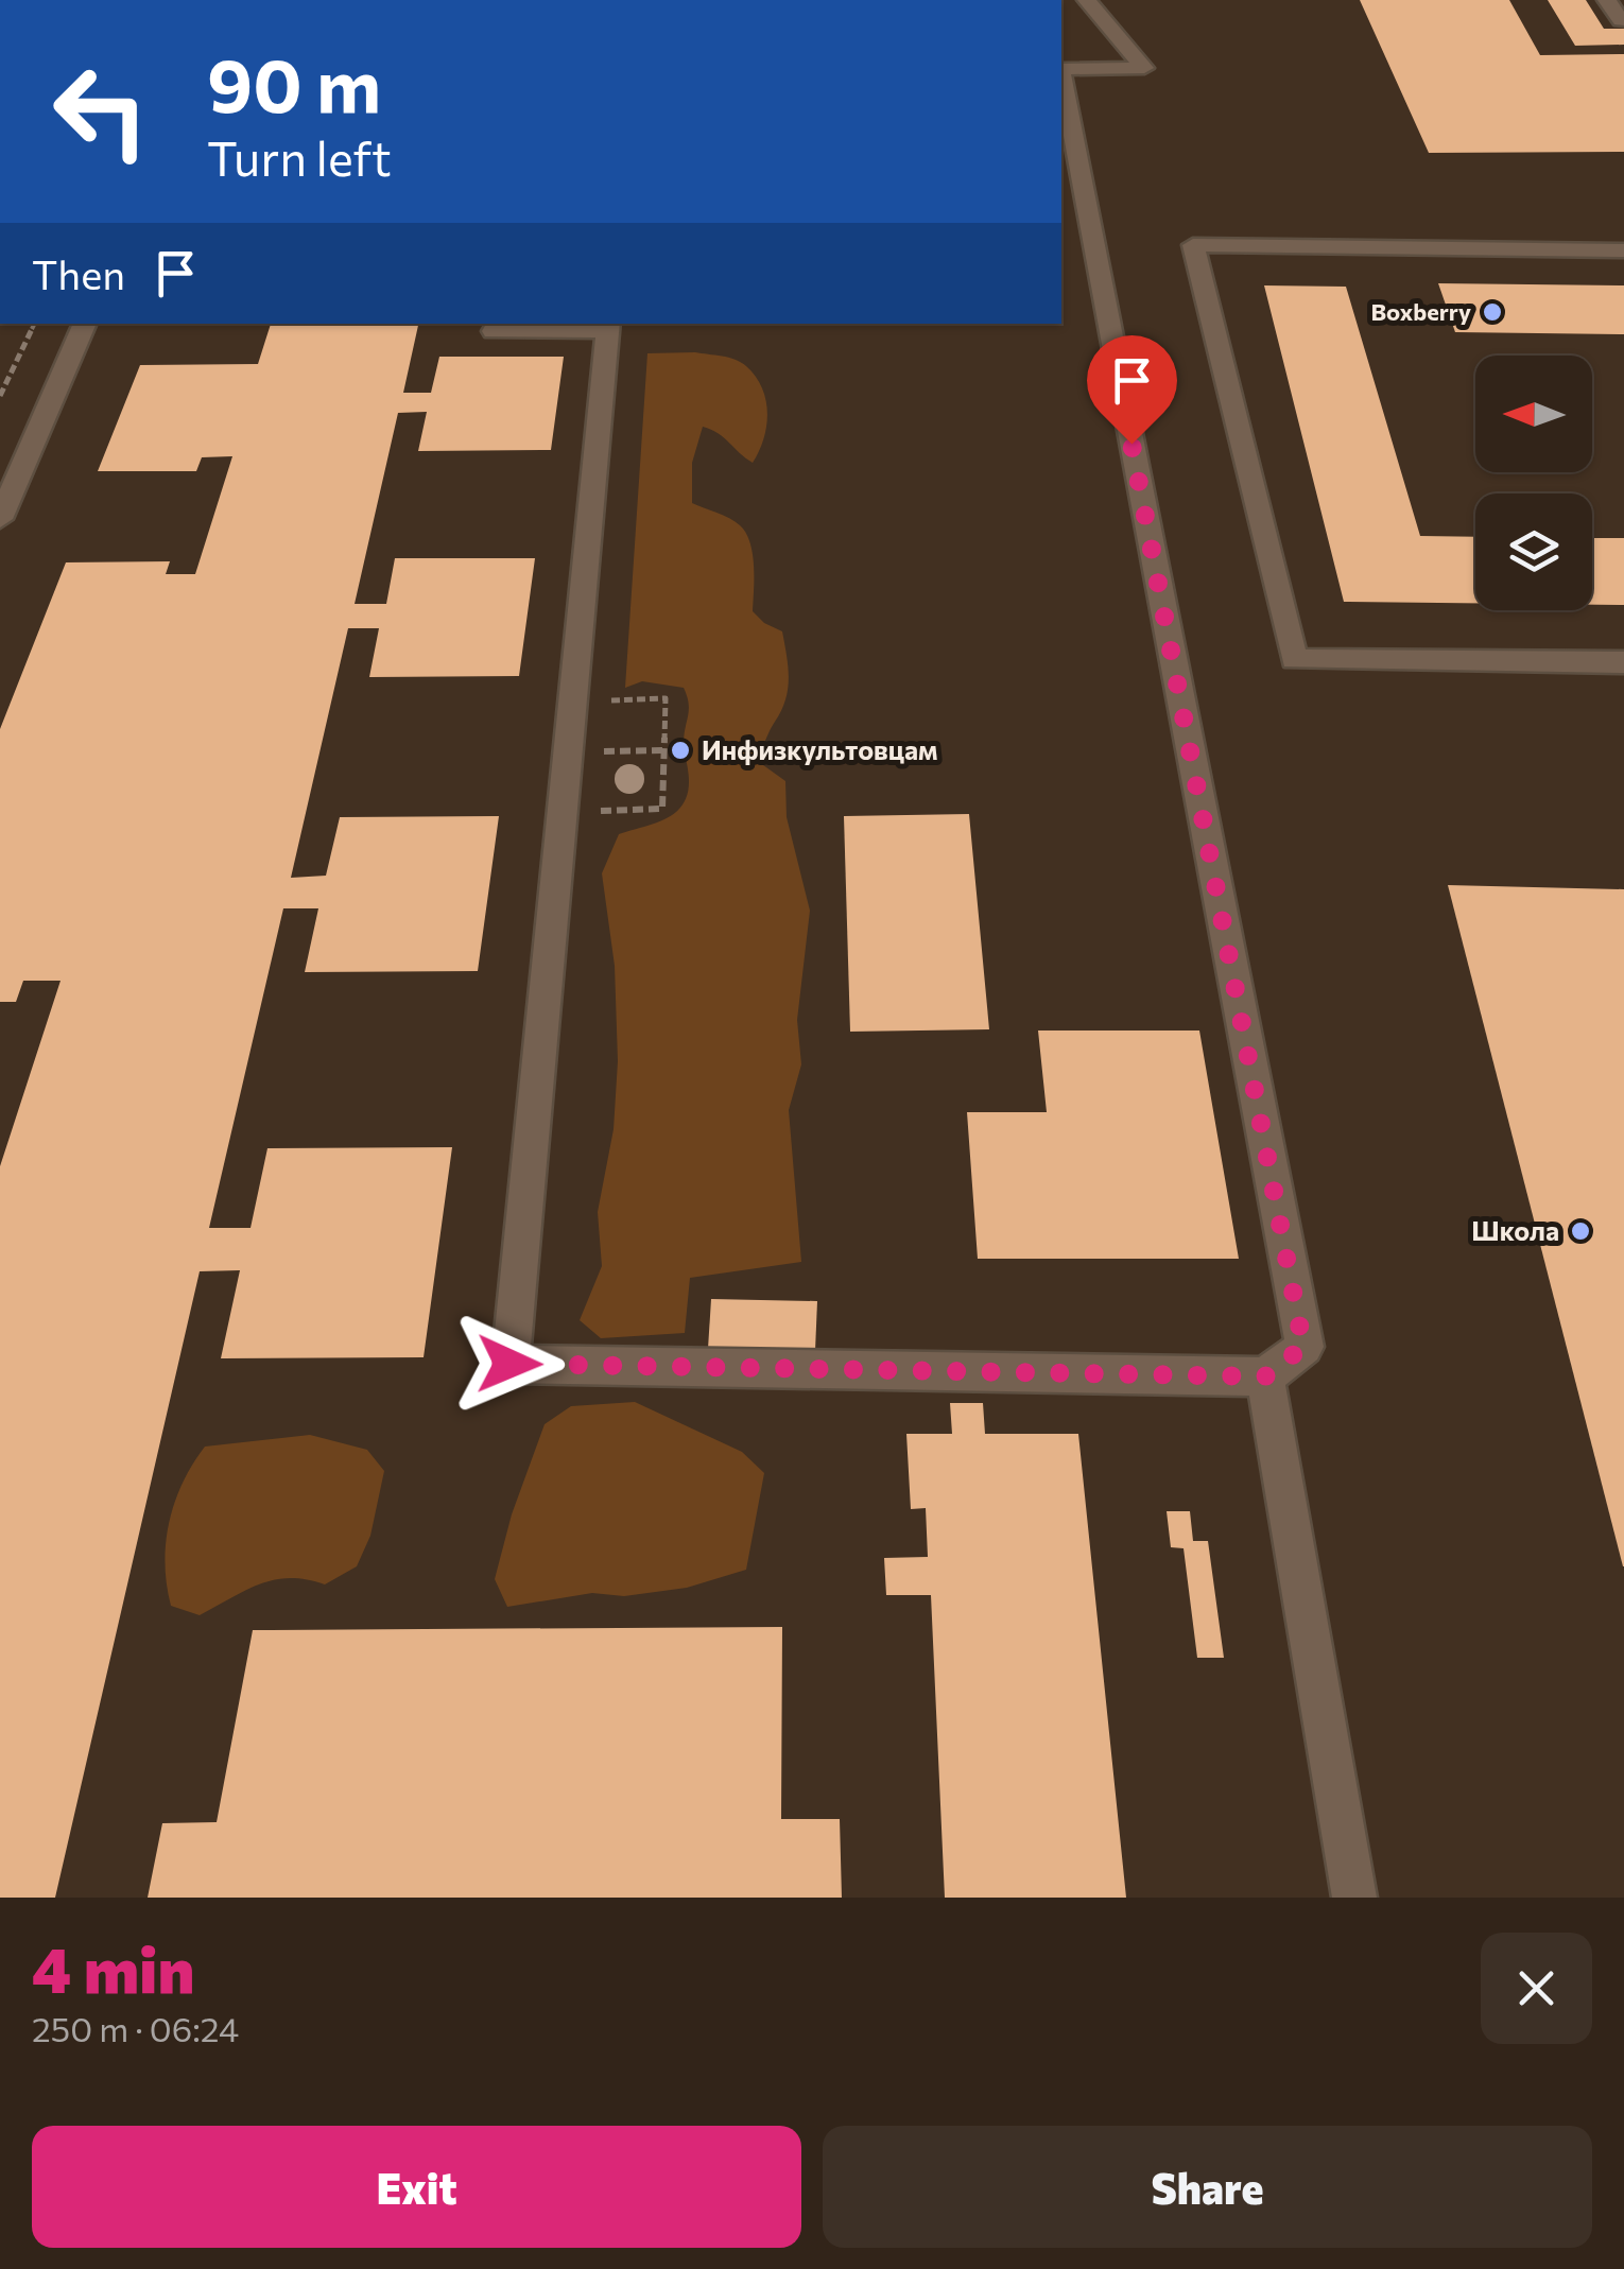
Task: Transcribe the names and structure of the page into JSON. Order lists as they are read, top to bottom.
{
  "places": ["Boxberry", "Инфизкультовцам", "Школа"],
  "north": "left",
  "page": {
    "turn": ["90 m", "Turn left"],
    "then": "Then",
    "heading": ["4 min", "250 m · 06:24"],
    "buttons": ["Exit", "Share"]
  }
}
